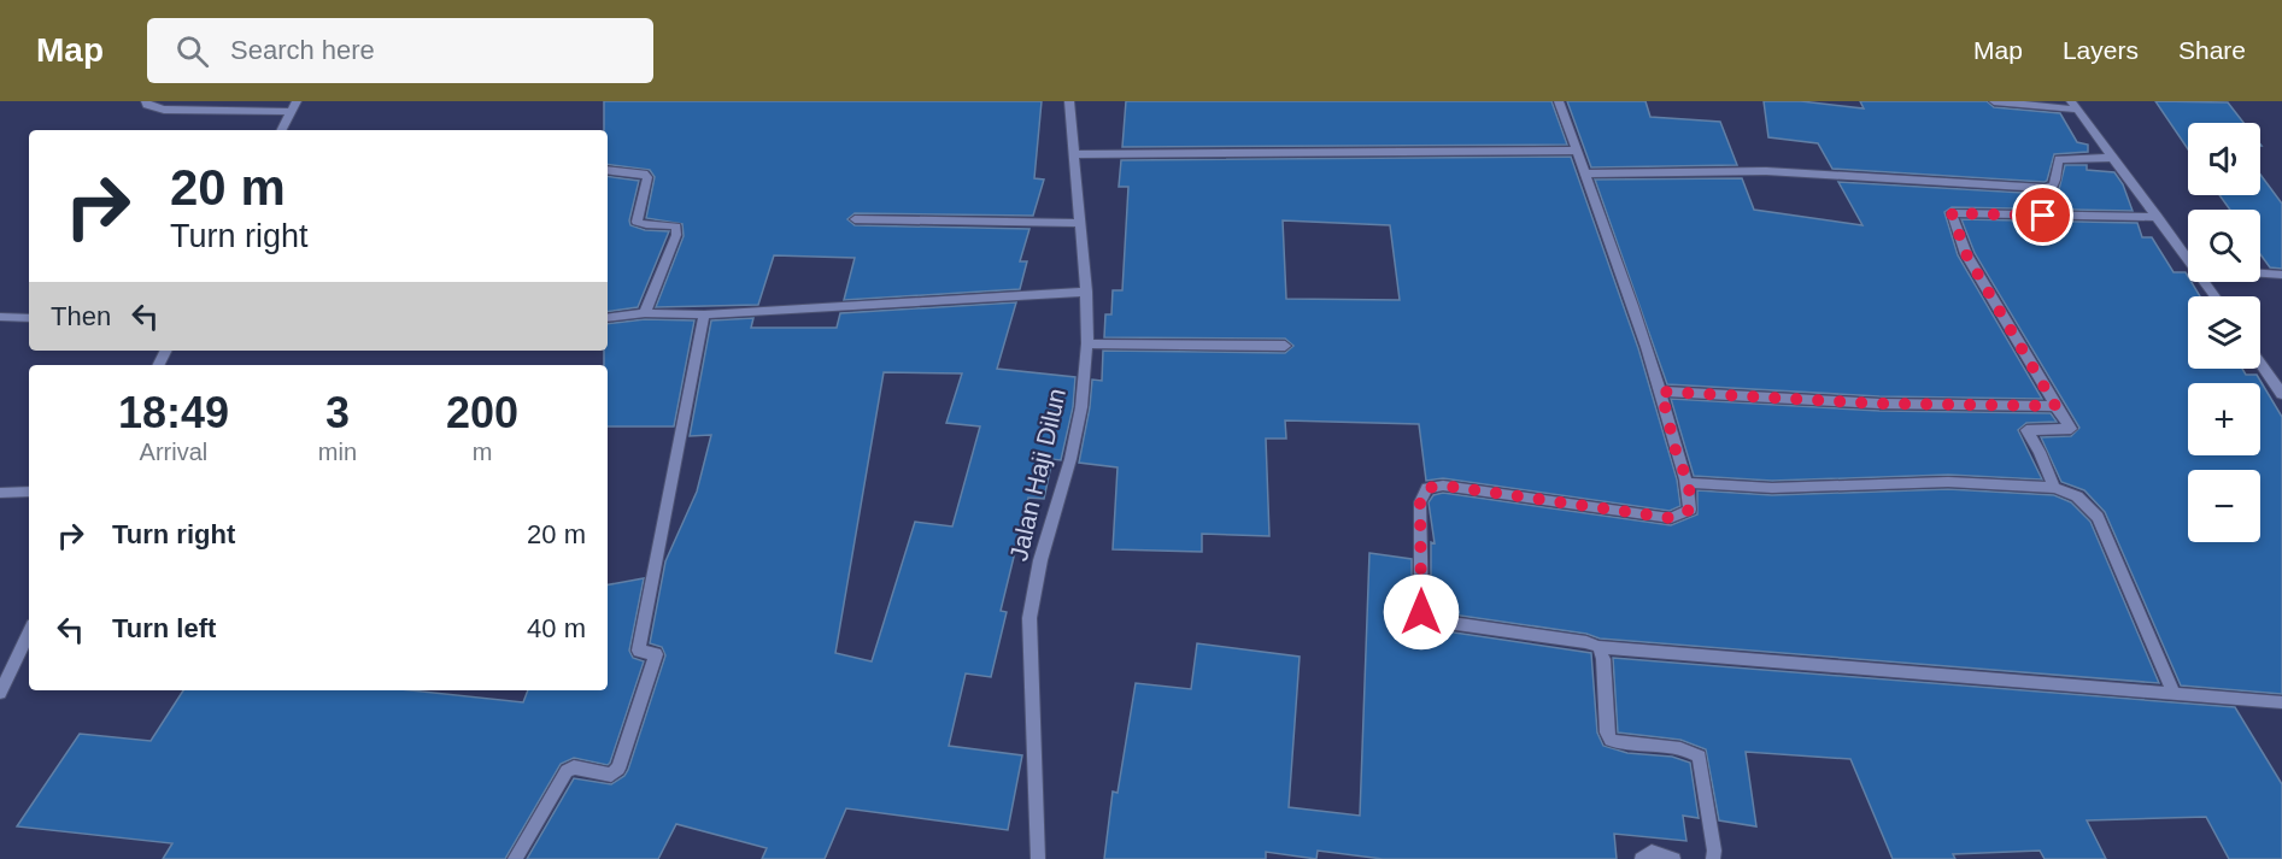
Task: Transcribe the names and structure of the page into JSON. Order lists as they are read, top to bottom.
{
  "streets": {
    "street": ["Jalan Haji Dilun"]
  },
  "page": {
    "header": "Map",
    "search": "Search here",
    "nav": ["Map", "Layers", "Share"],
    "map_buttons": ["+", "−"],
    "turn": ["20 m", "Turn right"],
    "then": "Then",
    "eta": [
      "18:49",
      "Arrival",
      "3",
      "min",
      "200",
      "m"
    ],
    "list": [
      {
        "name": "Turn right",
        "value": "20 m"
      },
      {
        "name": "Turn left",
        "value": "40 m"
      }
    ]
  }
}
